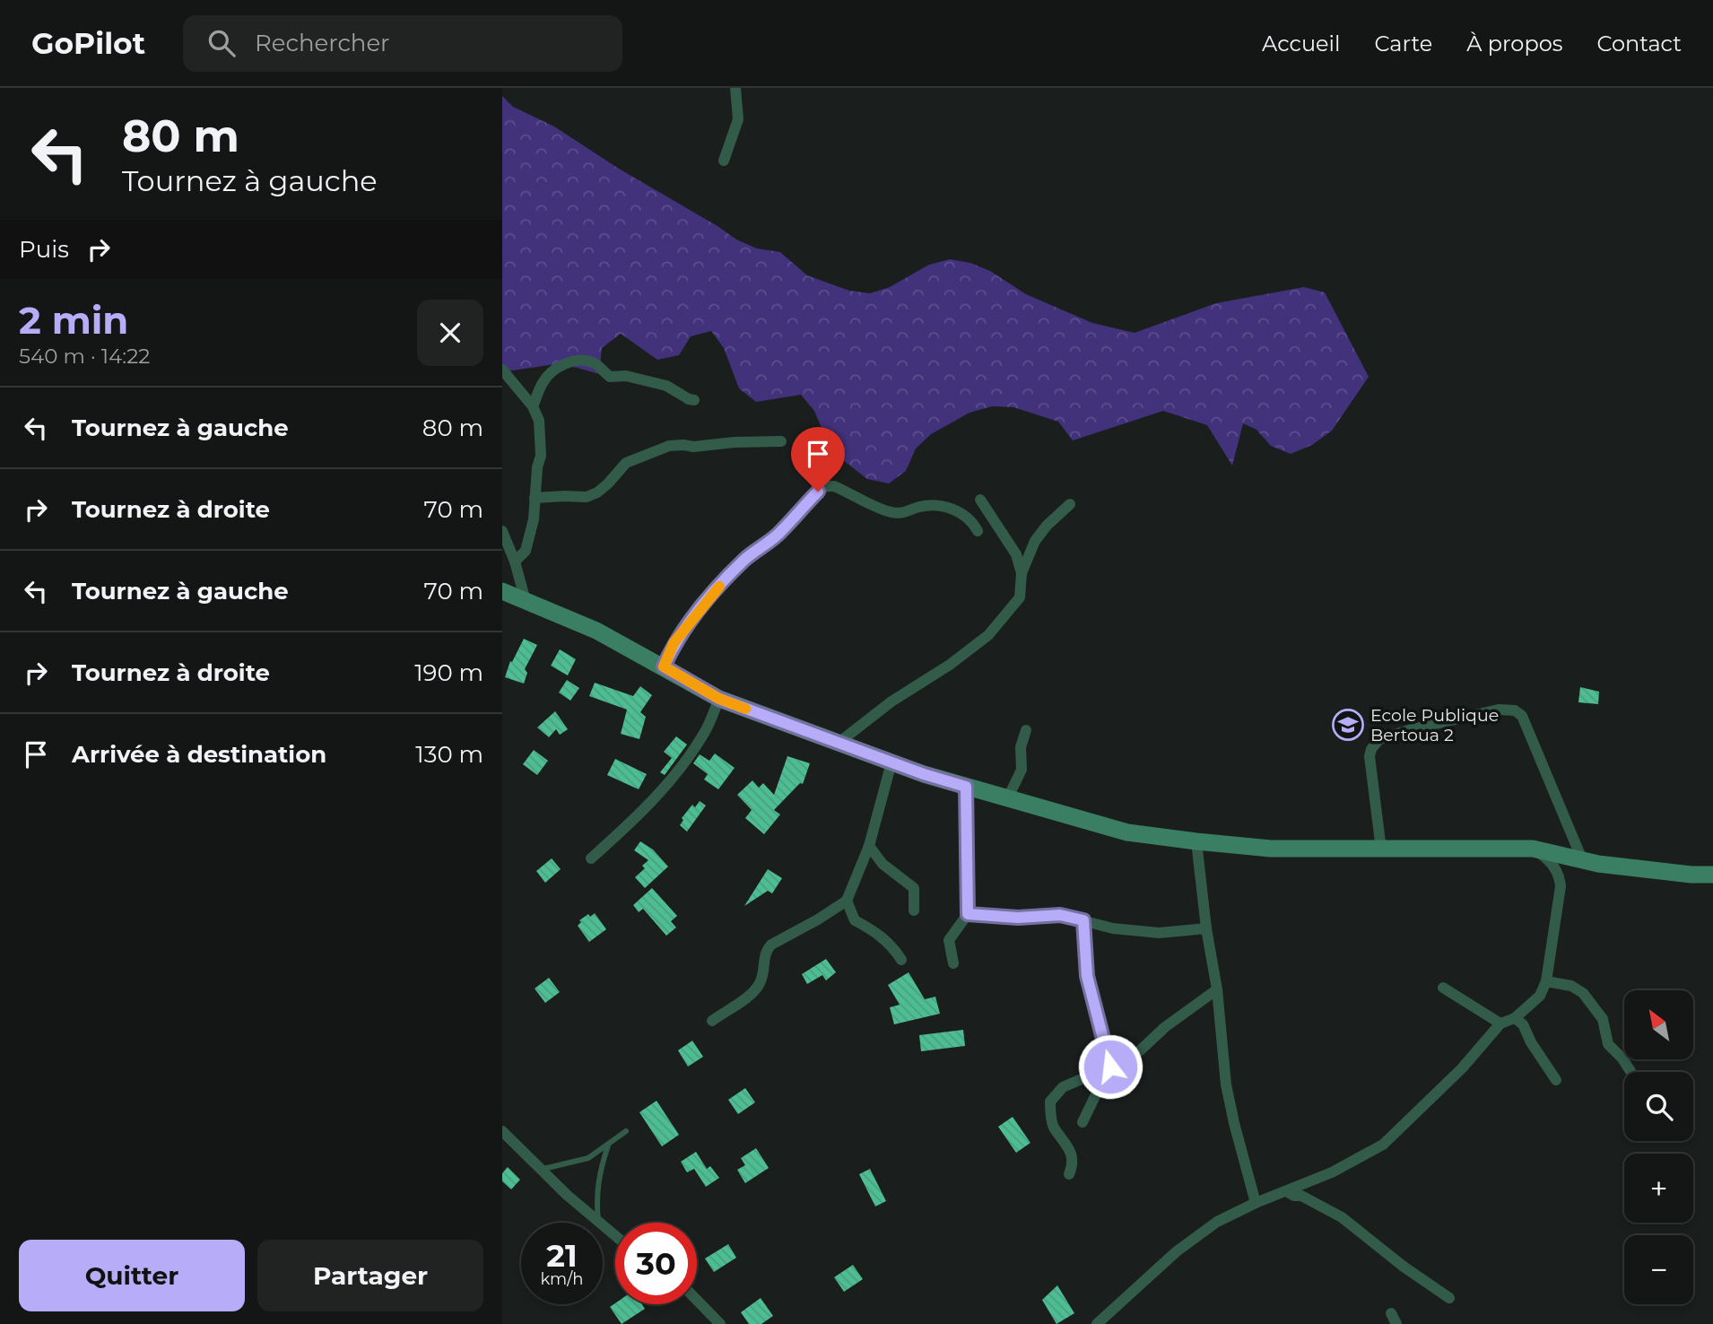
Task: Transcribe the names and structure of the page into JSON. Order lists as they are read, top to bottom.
{
  "places": {
    "school or university": ["Ecole Publique Bertoua 2"]
  },
  "north": "top left",
  "page": {
    "header": "GoPilot",
    "search": "Rechercher",
    "nav": [
      "Accueil",
      "Carte",
      "À propos",
      "Contact"
    ],
    "turn": ["80 m", "Tournez à gauche"],
    "then": "Puis",
    "heading": ["2 min", "540 m · 14:22"],
    "list": [
      {
        "name": "Tournez à gauche",
        "value": "80 m"
      },
      {
        "name": "Tournez à droite",
        "value": "70 m"
      },
      {
        "name": "Tournez à gauche",
        "value": "70 m"
      },
      {
        "name": "Tournez à droite",
        "value": "190 m"
      },
      {
        "name": "Arrivée à destination",
        "value": "130 m"
      }
    ],
    "map_buttons": ["+", "−"],
    "speed": "21 km/h",
    "limit": "30",
    "buttons": ["Quitter", "Partager"]
  }
}
